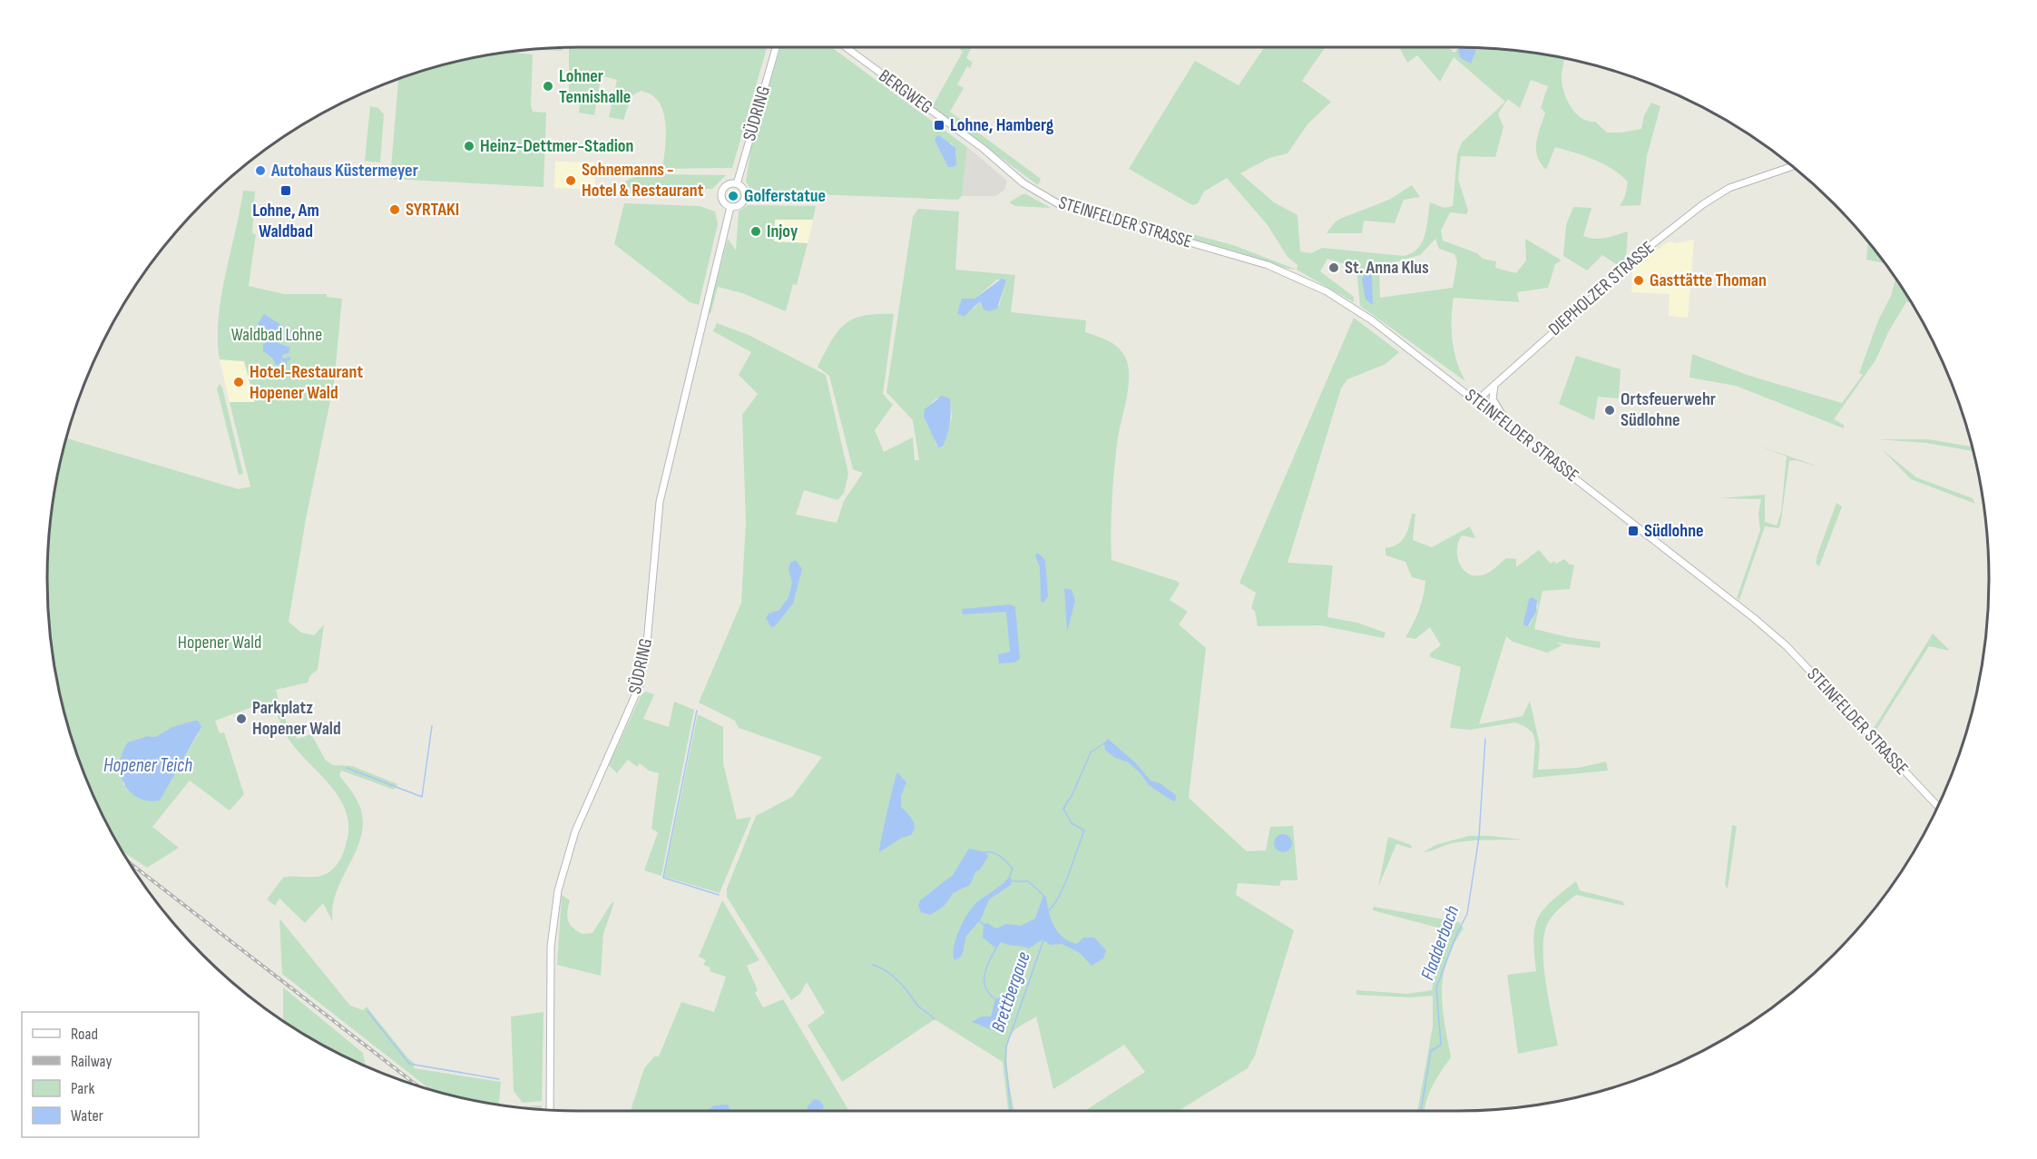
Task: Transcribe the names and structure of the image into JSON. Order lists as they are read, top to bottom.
{
  "streets": {
    "main road": [
      "BERGWEG",
      "SÜDRING",
      "STEINFELDER STRASSE",
      "DIEPHOLZER STRASSE"
    ]
  },
  "crossings": [
    ["BERGWEG", "STEINFELDER STRASSE"],
    ["STEINFELDER STRASSE", "DIEPHOLZER STRASSE"]
  ],
  "water": ["Hopener Teich", "Fladderbach", "Brettbergaue"],
  "parks": ["Waldbad Lohne", "Hopener Wald"],
  "places": {
    "other": [
      "Lohner Tennishalle",
      "Heinz-Dettmer-Stadion",
      "Autohaus Küstermeyer",
      "Sohnemanns - Hotel & Restaurant",
      "Golferstatue",
      "SYRTAKI",
      "Injoy",
      "St. Anna Klus",
      "Gasttätte Thoman",
      "Hotel-Restaurant Hopener Wald",
      "Ortsfeuerwehr Südlohne",
      "Parkplatz Hopener Wald"
    ],
    "transit": ["Lohne, Hamberg", "Lohne, Am Waldbad", "Südlohne"]
  },
  "legend": [
    "Road",
    "Railway",
    "Park",
    "Water"
  ]
}
